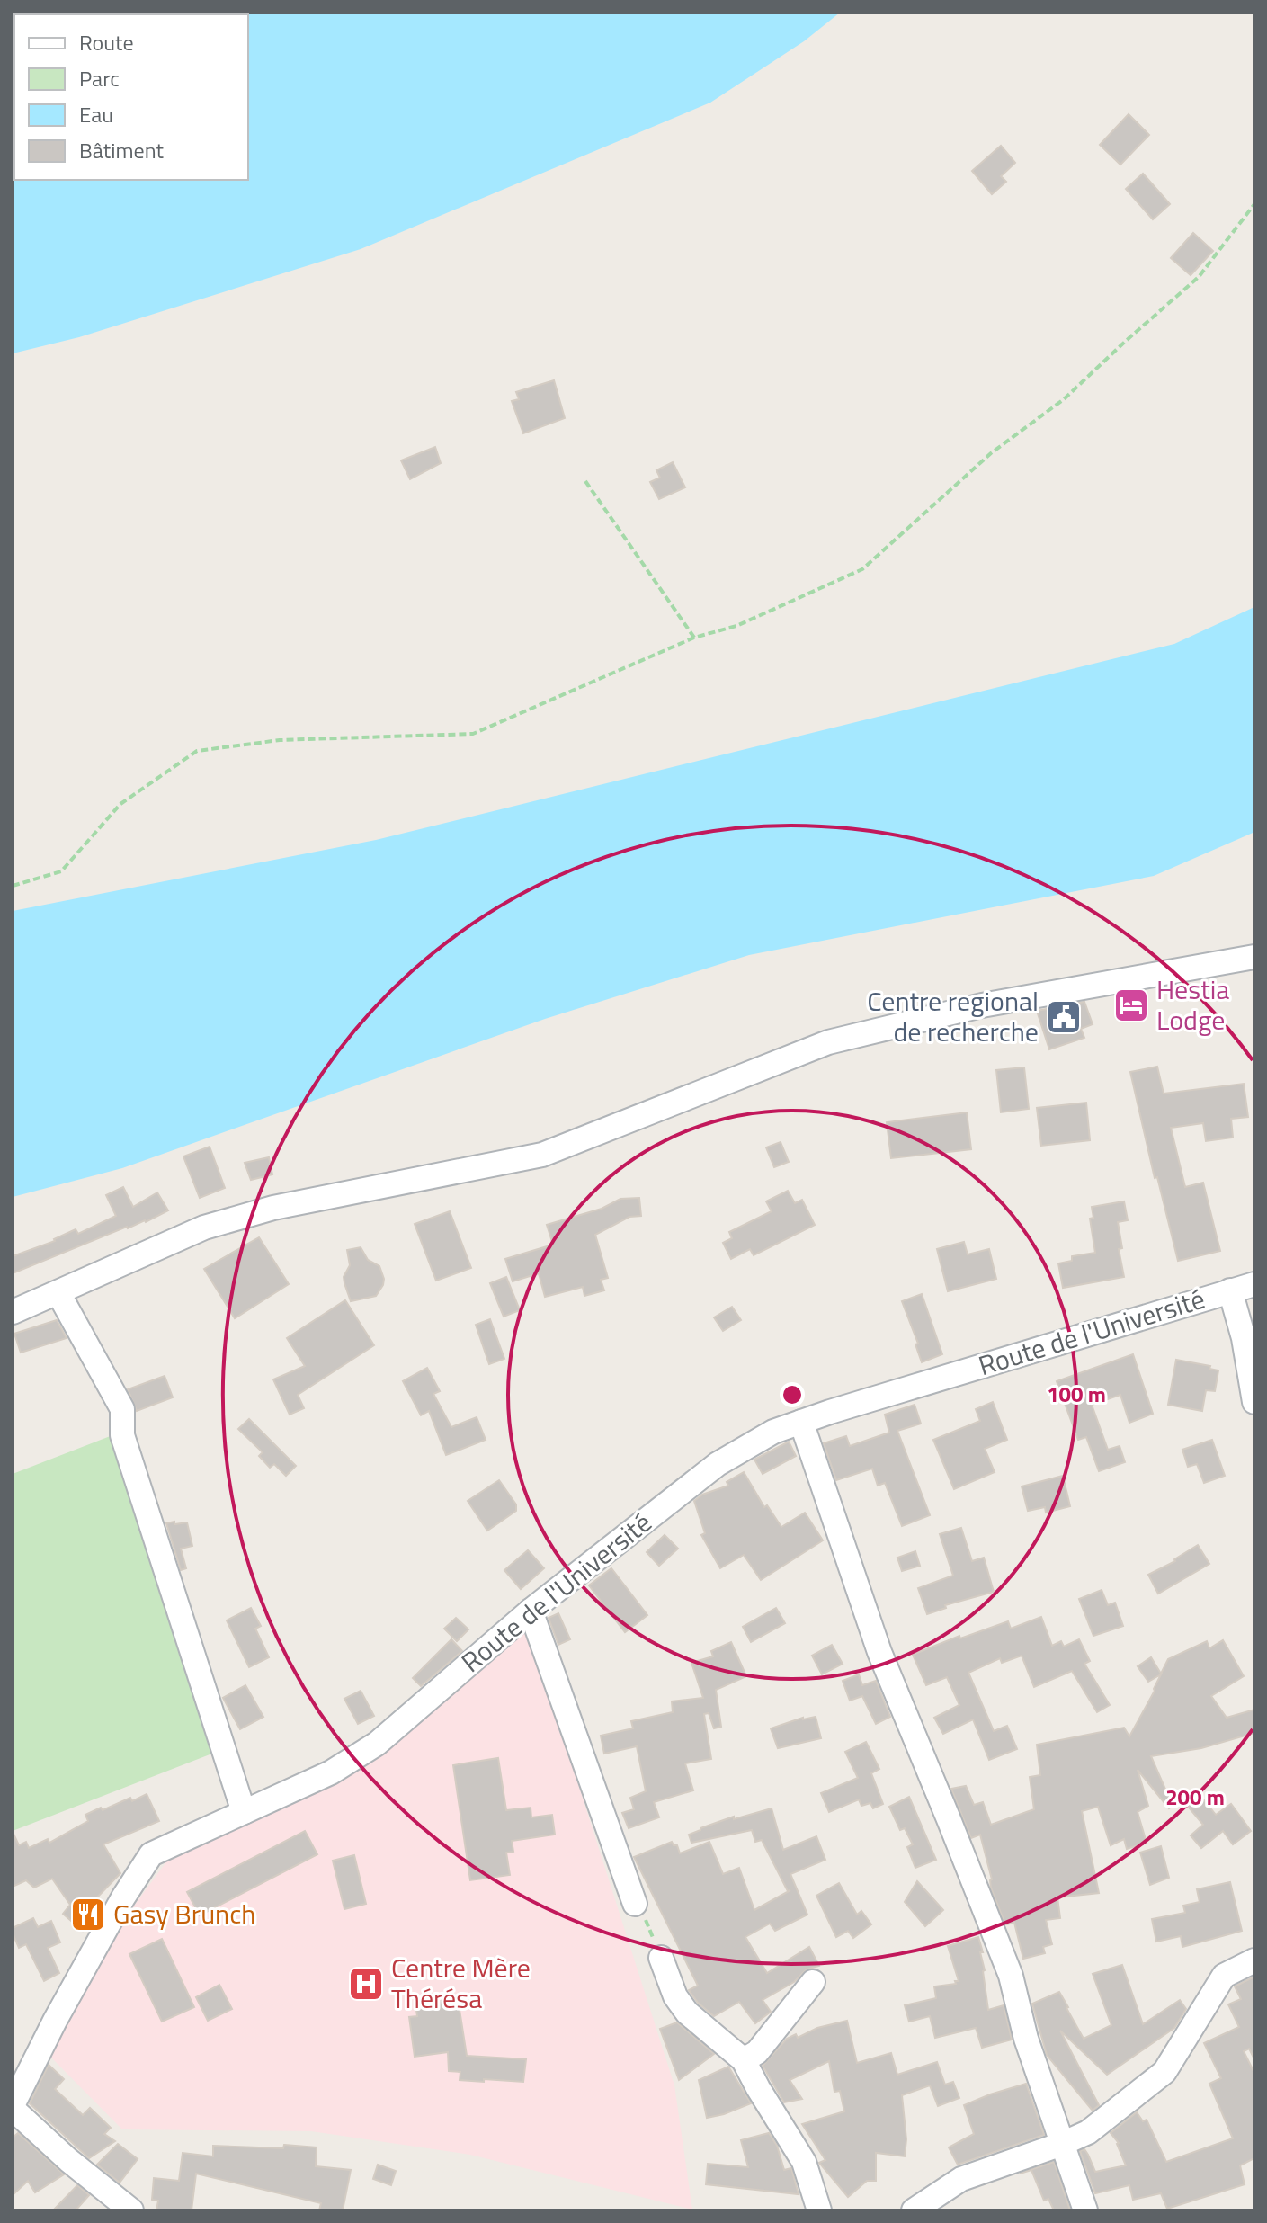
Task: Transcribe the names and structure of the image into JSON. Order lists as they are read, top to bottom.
{
  "streets": {
    "street": ["Route de l'Université"]
  },
  "places": {
    "hotel": ["Hestia Lodge"],
    "public building": ["Centre regional de recherche"],
    "restaurant": ["Gasy Brunch"],
    "hospital": ["Centre Mère Thérésa"]
  },
  "legend": [
    "Route",
    "Parc",
    "Eau",
    "Bâtiment"
  ],
  "rings": ["100 m", "200 m"]
}
